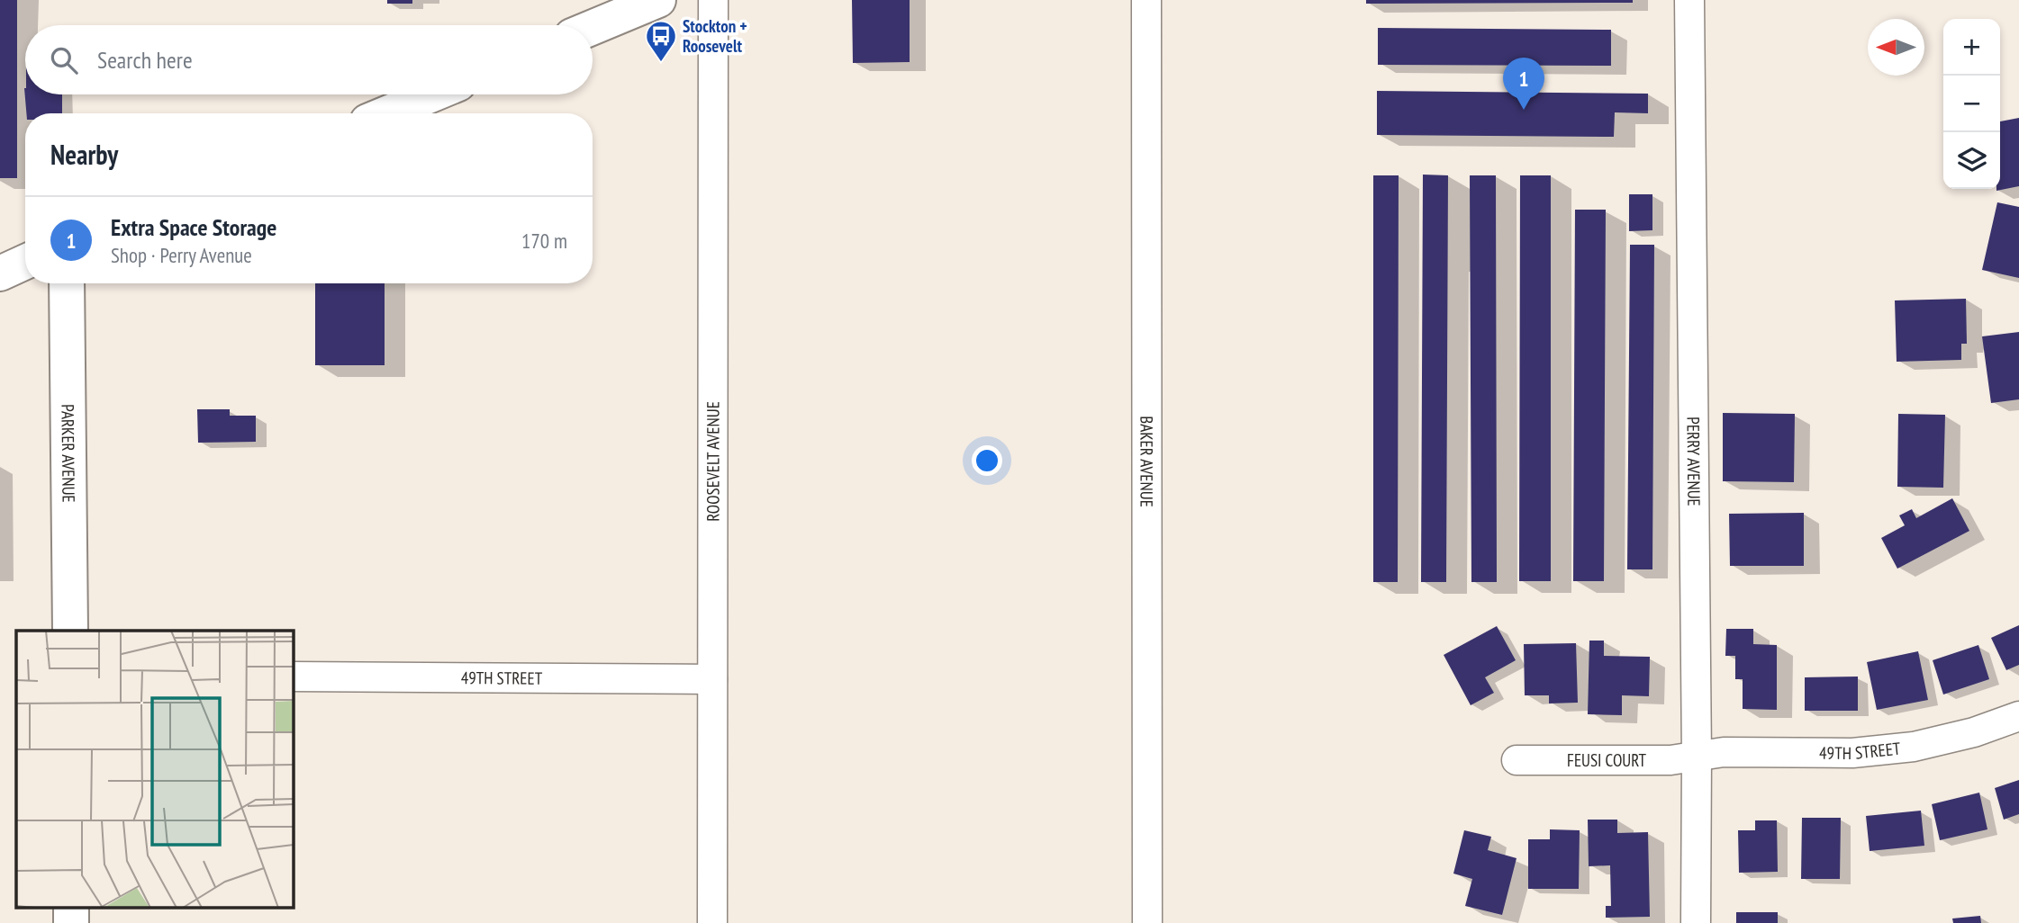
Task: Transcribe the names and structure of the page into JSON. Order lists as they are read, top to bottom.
{
  "streets": {
    "street": [
      "PARKER AVENUE",
      "ROOSEVELT AVENUE",
      "BAKER AVENUE",
      "PERRY AVENUE",
      "49TH STREET",
      "FEUSI COURT"
    ]
  },
  "crossings": [
    ["ROOSEVELT AVENUE", "49TH STREET"],
    ["PERRY AVENUE", "49TH STREET"],
    ["PERRY AVENUE", "FEUSI COURT"],
    ["49TH STREET", "FEUSI COURT"]
  ],
  "places": {
    "bus stop": ["Stockton + Roosevelt"]
  },
  "north": "left",
  "page": {
    "map_buttons": ["+", "−"],
    "search": "Search here",
    "pins": "1",
    "heading": "Nearby",
    "list": [
      {
        "mark": "1",
        "name": "Extra Space Storage",
        "note": "Shop · Perry Avenue",
        "value": "170 m"
      }
    ]
  }
}
